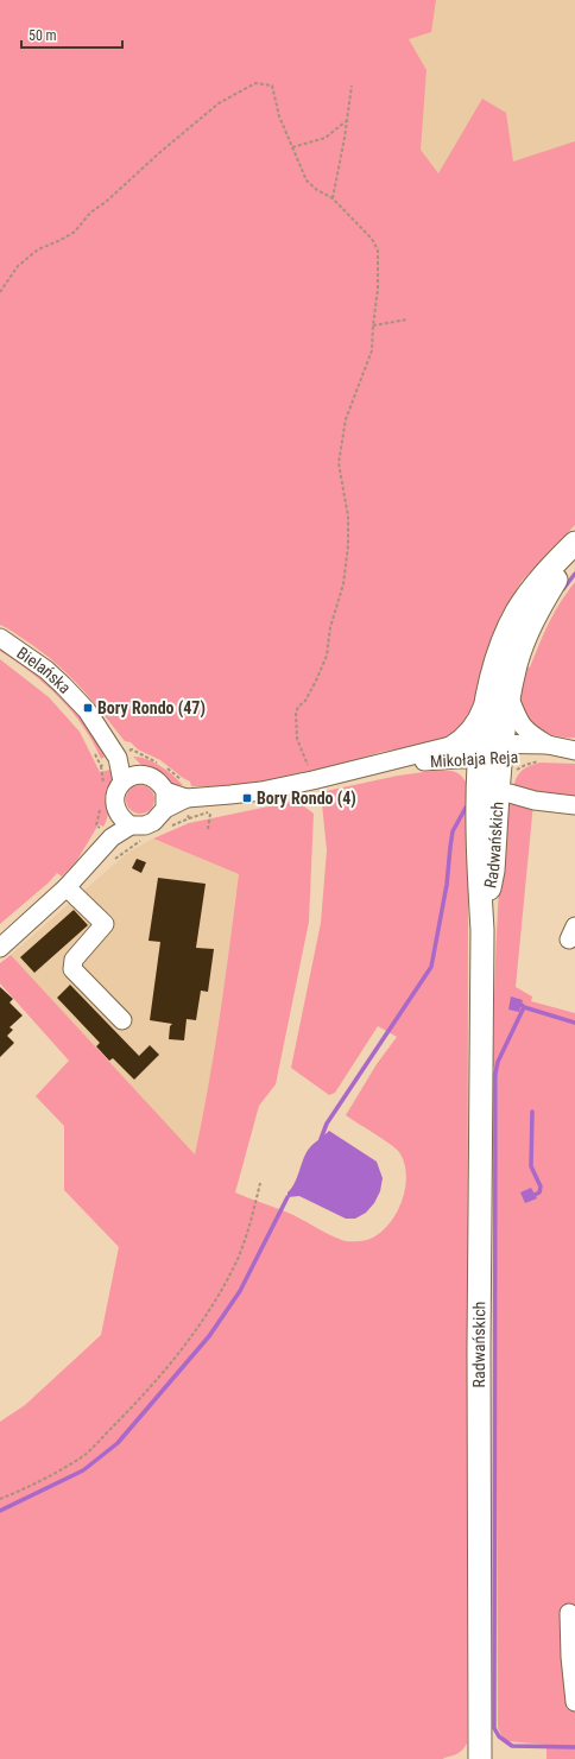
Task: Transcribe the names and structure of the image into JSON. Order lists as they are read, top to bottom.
{
  "streets": {
    "main road": ["Radwańskich"],
    "street": ["Bielańska", "Mikołaja Reja"]
  },
  "crossings": [
    ["Bielańska", "Mikołaja Reja"],
    ["Mikołaja Reja", "Radwańskich"]
  ],
  "places": {
    "transit": ["Bory Rondo (47)", "Bory Rondo (4)"]
  },
  "scale_bar": "50 m"
}
